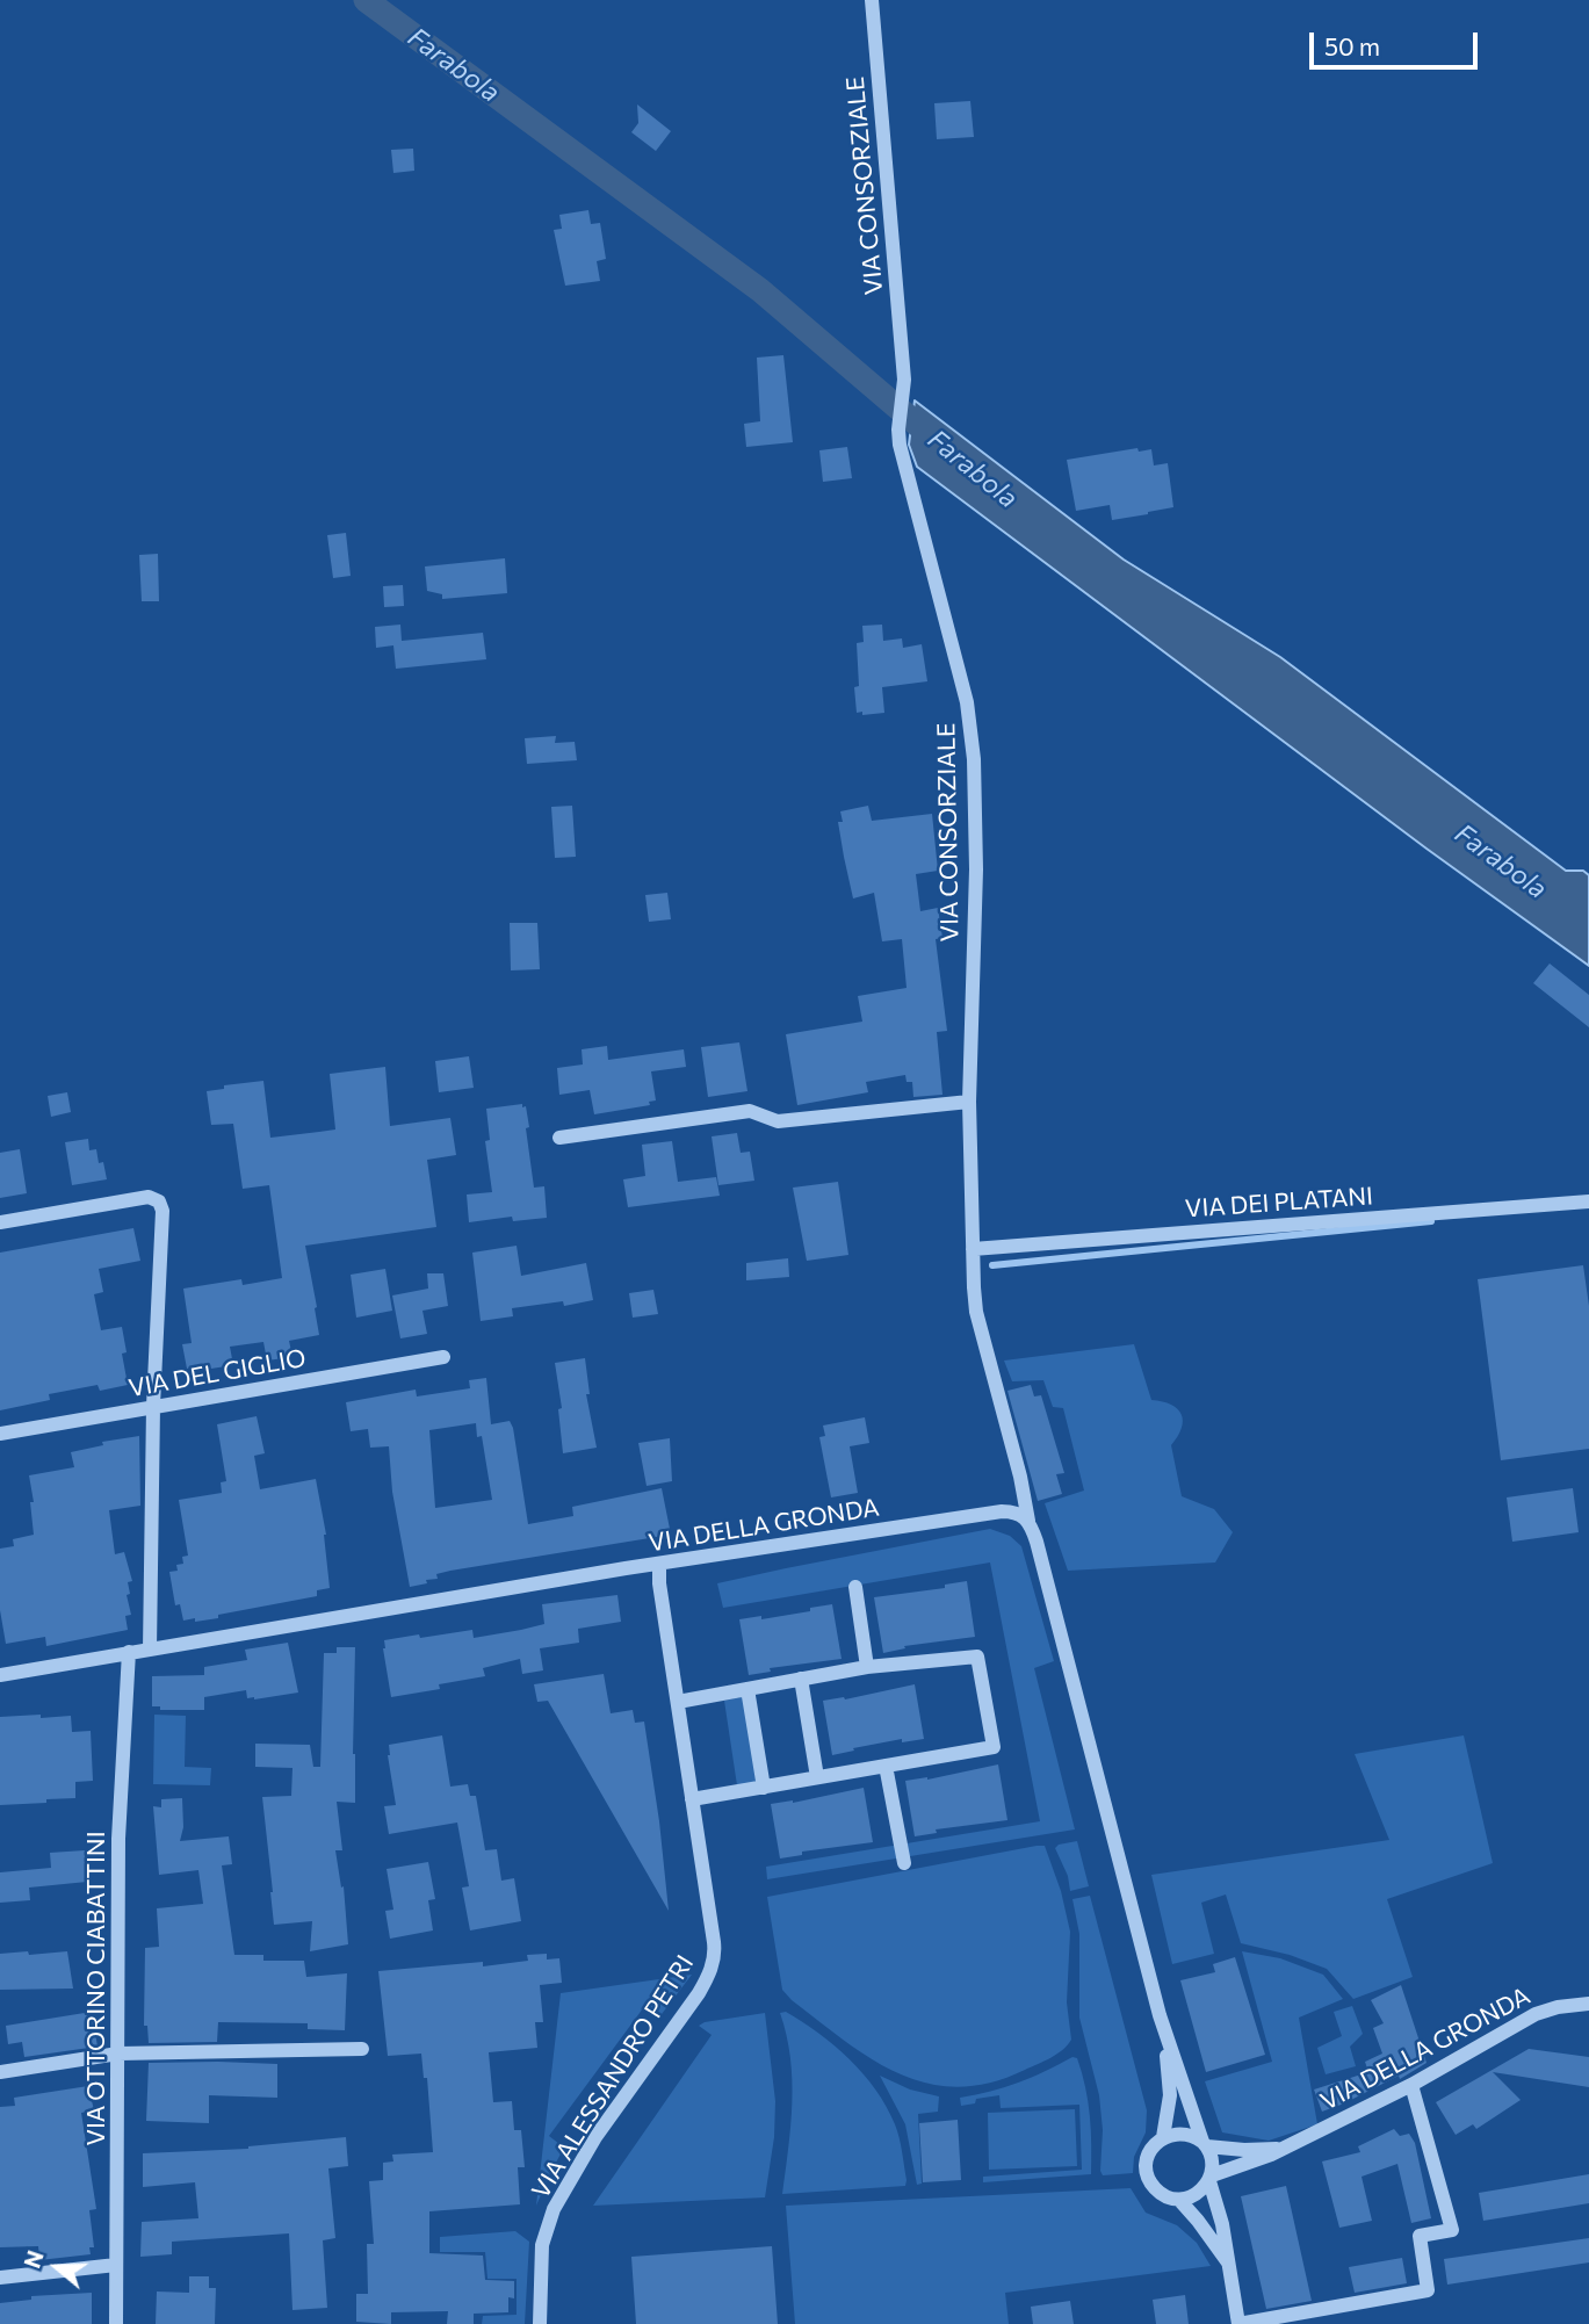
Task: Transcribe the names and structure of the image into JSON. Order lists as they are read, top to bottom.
{
  "streets": {
    "street": [
      "VIA CONSORZIALE",
      "VIA DEI PLATANI",
      "VIA DEL GIGLIO",
      "VIA DELLA GRONDA",
      "VIA OTTORINO CIABATTINI",
      "VIA ALESSANDRO PETRI"
    ]
  },
  "crossings": [
    ["VIA CONSORZIALE", "VIA DEI PLATANI"],
    ["VIA CONSORZIALE", "VIA DELLA GRONDA"],
    ["VIA DELLA GRONDA", "VIA OTTORINO CIABATTINI"],
    ["VIA DELLA GRONDA", "VIA ALESSANDRO PETRI"]
  ],
  "water": ["Farabola"],
  "scale_bar": "50 m",
  "north": "left"
}
